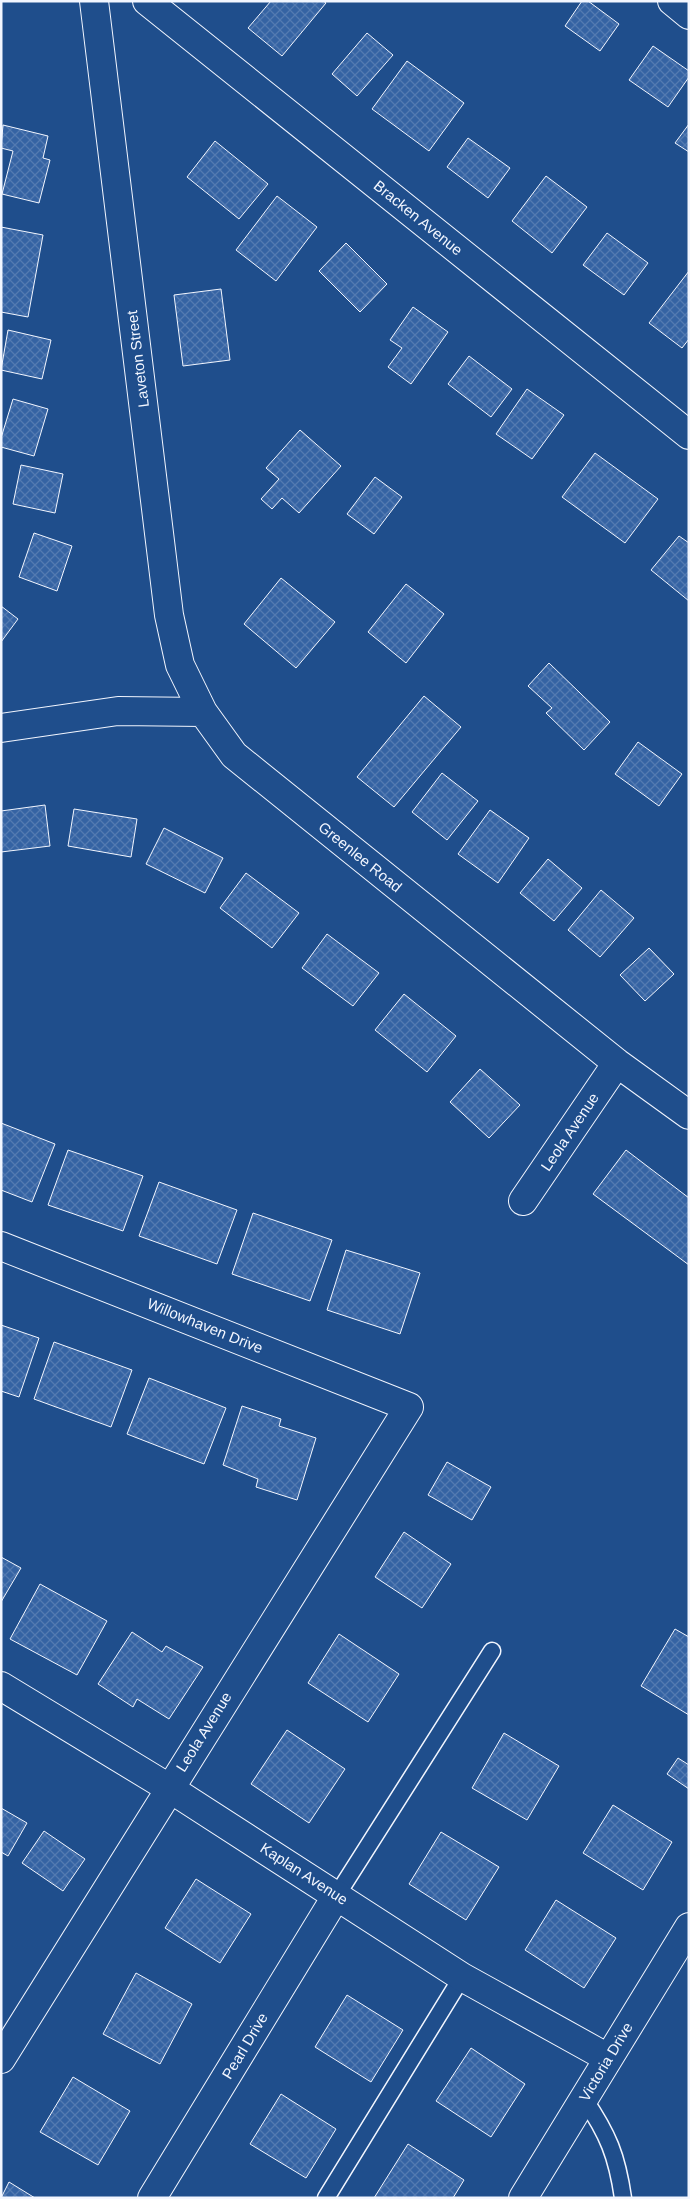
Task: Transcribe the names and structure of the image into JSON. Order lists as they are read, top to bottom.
{
  "streets": {
    "street": [
      "Bracken Avenue",
      "Laveton Street",
      "Greenlee Road",
      "Leola Avenue",
      "Willowhaven Drive",
      "Kaplan Avenue",
      "Pearl Drive",
      "Victoria Drive"
    ]
  },
  "crossings": [
    ["Laveton Street", "Greenlee Road"],
    ["Greenlee Road", "Leola Avenue"],
    ["Leola Avenue", "Willowhaven Drive"],
    ["Leola Avenue", "Kaplan Avenue"],
    ["Kaplan Avenue", "Pearl Drive"],
    ["Kaplan Avenue", "Victoria Drive"]
  ]
}
